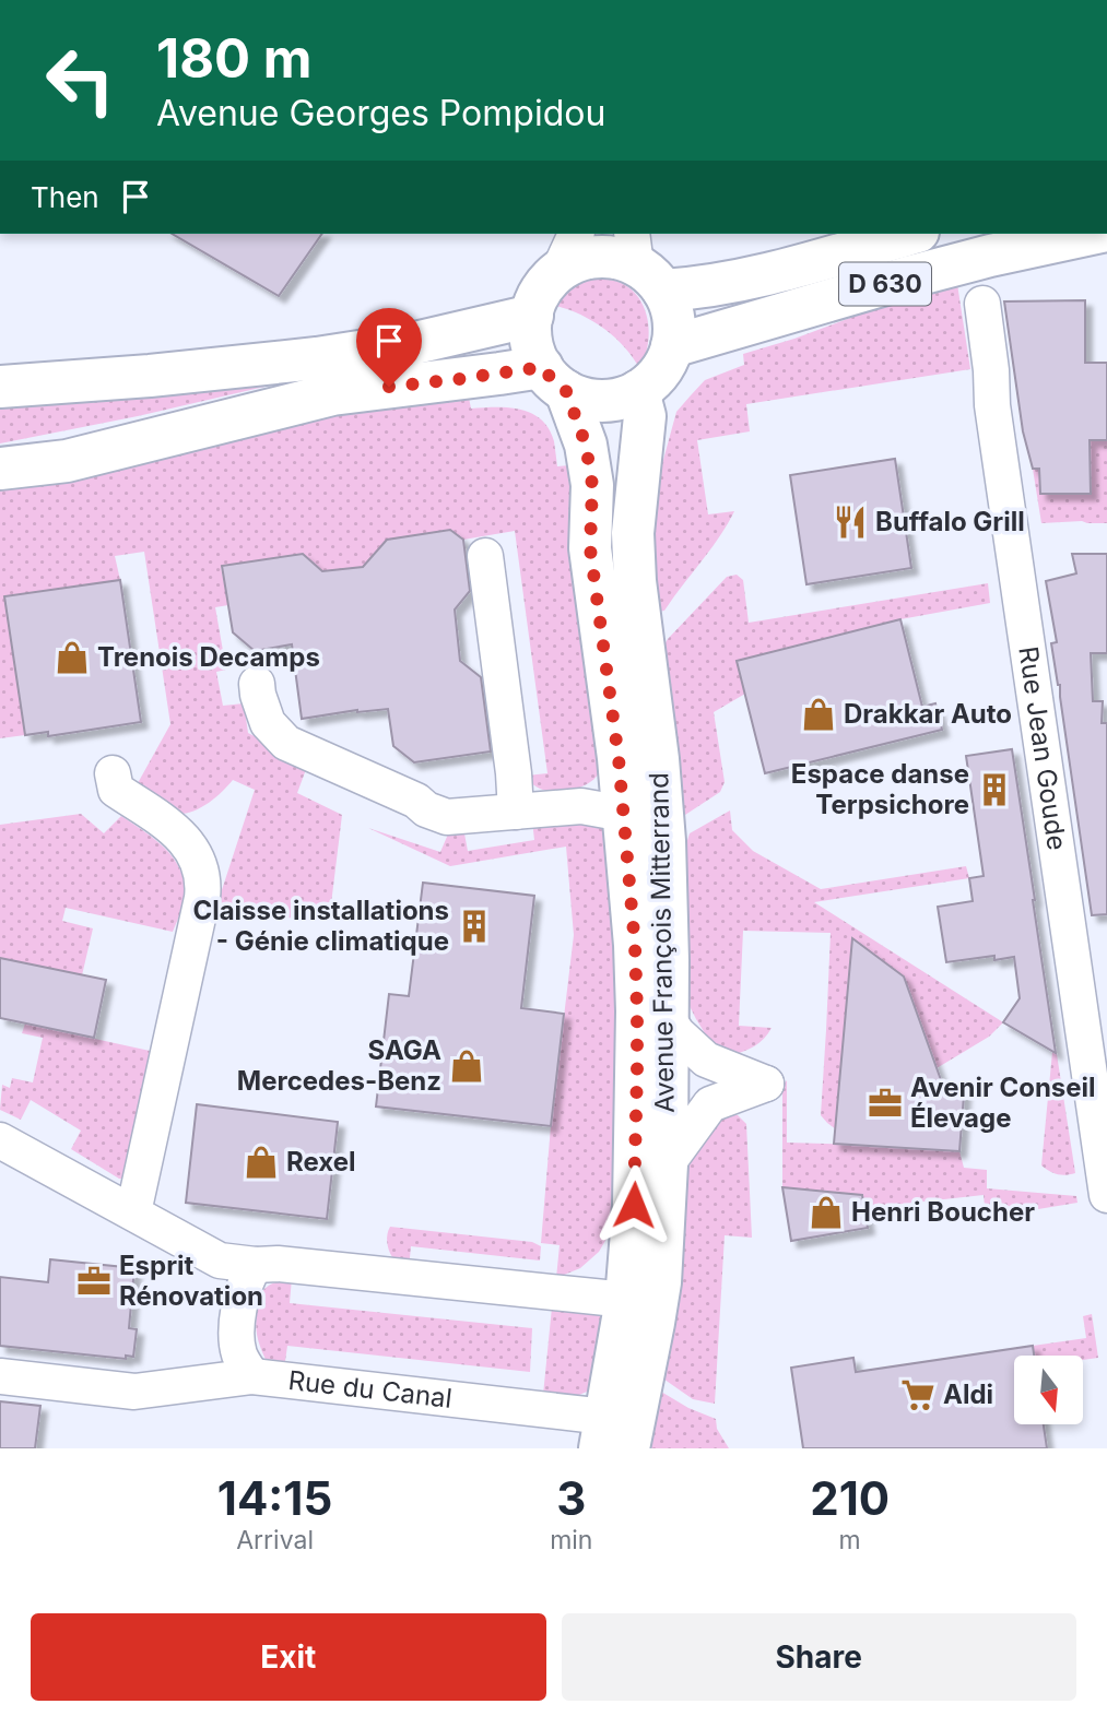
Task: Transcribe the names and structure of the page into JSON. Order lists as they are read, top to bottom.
{
  "streets": {
    "main road": ["D 630", "Avenue François Mitterrand"],
    "street": ["Rue Jean Goude", "Rue du Canal"]
  },
  "crossings": [
    ["D 630", "Avenue François Mitterrand"],
    ["Avenue François Mitterrand", "Rue du Canal"]
  ],
  "places": {
    "restaurant": ["Buffalo Grill"],
    "shop": [
      "Trenois Decamps",
      "Drakkar Auto",
      "SAGA Mercedes-Benz",
      "Rexel",
      "Henri Boucher"
    ],
    "building": ["Espace danse Terpsichore", "Claisse installations - Génie climatique"],
    "office": ["Avenir Conseil Élevage", "Esprit Rénovation"],
    "supermarket": ["Aldi"]
  },
  "north": "bottom",
  "page": {
    "turn": ["180 m", "Avenue Georges Pompidou"],
    "then": "Then",
    "eta": [
      "14:15",
      "Arrival",
      "3",
      "min",
      "210",
      "m"
    ],
    "buttons": ["Exit", "Share"]
  }
}
